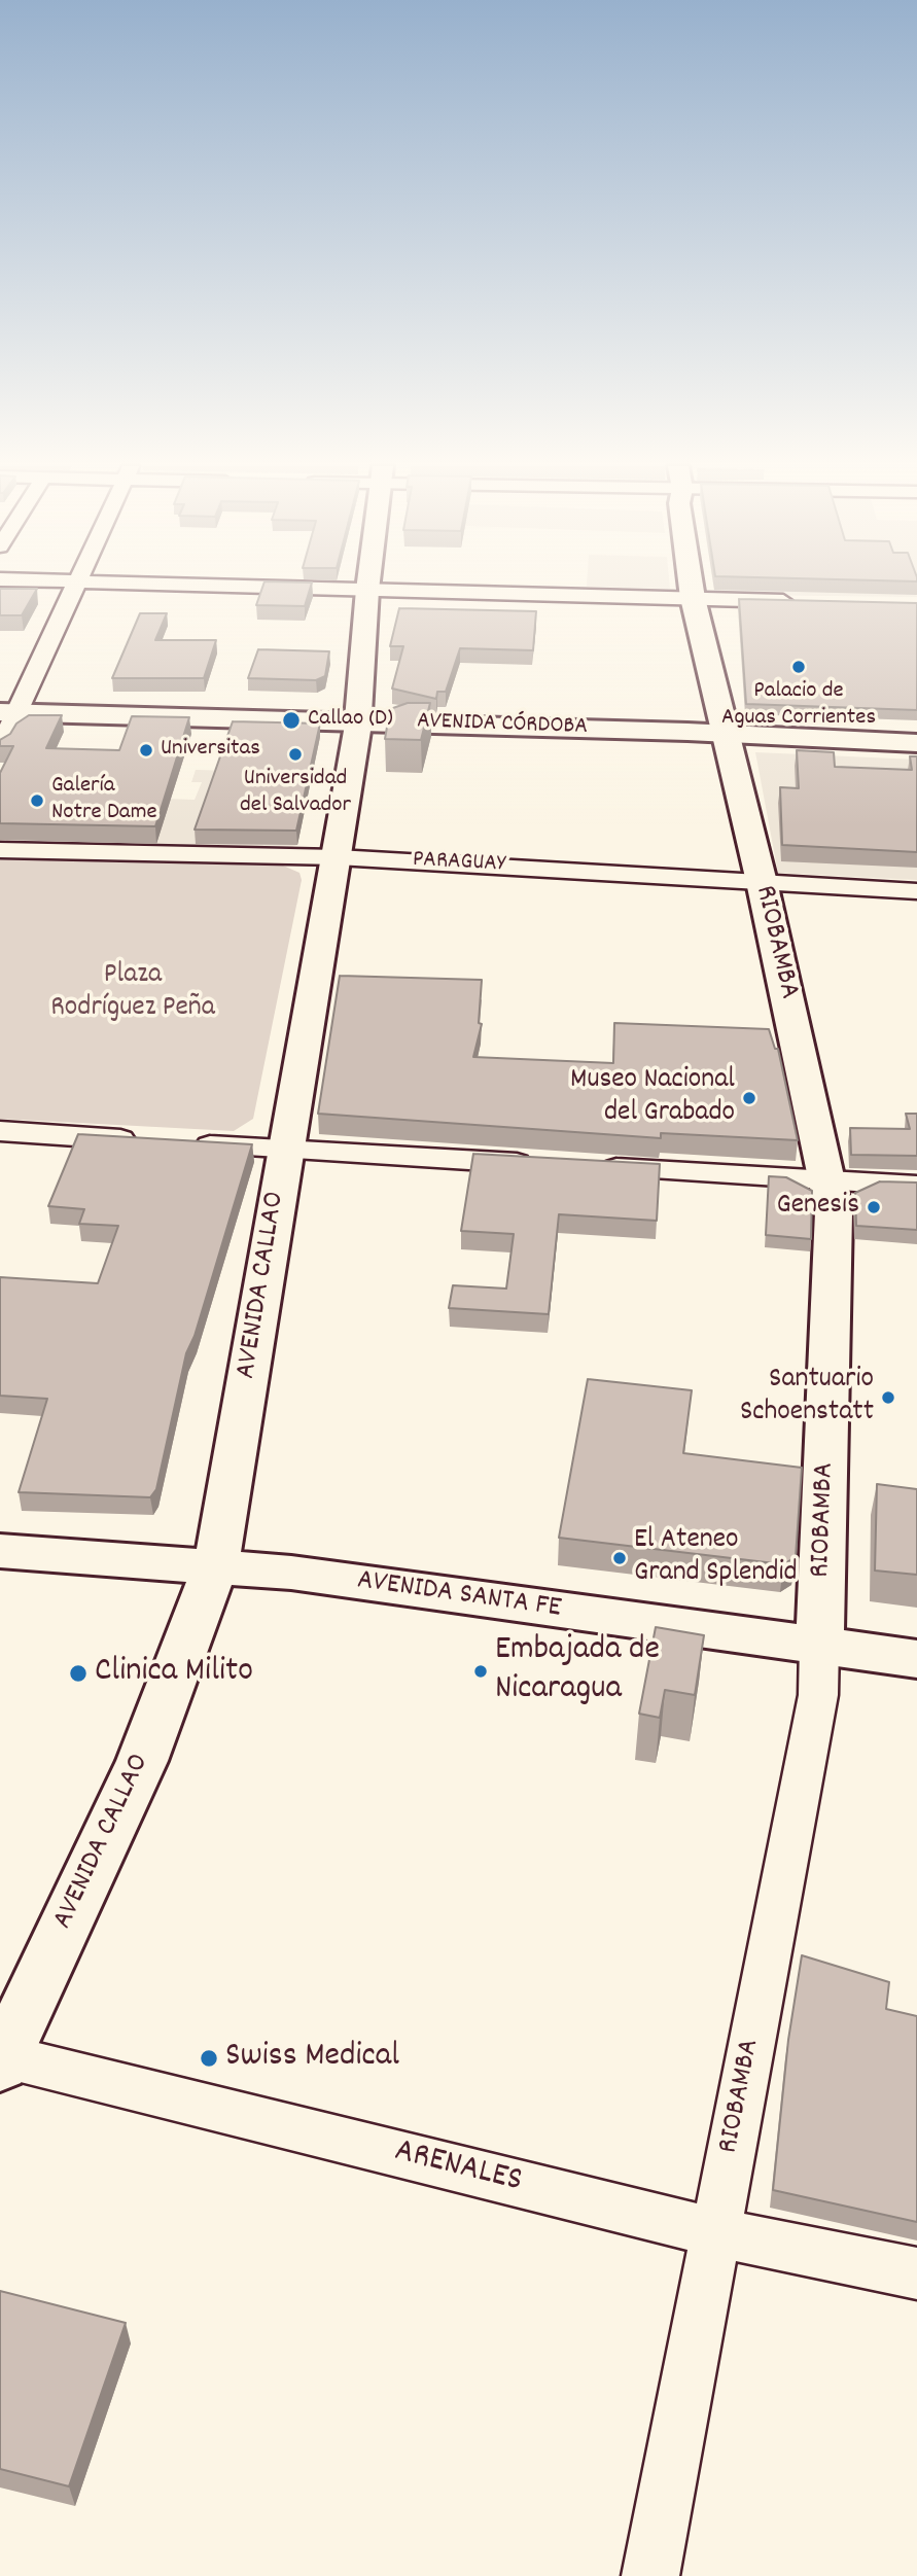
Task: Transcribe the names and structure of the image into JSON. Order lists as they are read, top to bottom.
{
  "streets": {
    "main road": [
      "AVENIDA CÓRDOBA",
      "RIOBAMBA",
      "AVENIDA CALLAO",
      "AVENIDA SANTA FE"
    ],
    "street": ["PARAGUAY", "ARENALES"]
  },
  "crossings": [
    ["AVENIDA CÓRDOBA", "RIOBAMBA"],
    ["AVENIDA CÓRDOBA", "AVENIDA CALLAO"],
    ["PARAGUAY", "RIOBAMBA"],
    ["PARAGUAY", "AVENIDA CALLAO"],
    ["RIOBAMBA", "AVENIDA SANTA FE"],
    ["RIOBAMBA", "ARENALES"],
    ["AVENIDA CALLAO", "AVENIDA SANTA FE"],
    ["AVENIDA CALLAO", "ARENALES"]
  ],
  "parks": ["Plaza Rodríguez Peña"],
  "places": [
    "Palacio de Aguas Corrientes",
    "Callao (D)",
    "Universitas",
    "Universidad del Salvador",
    "Galería Notre Dame",
    "Museo Nacional del Grabado",
    "Genesis",
    "Santuario Schoenstatt",
    "El Ateneo Grand Splendid",
    "Embajada de Nicaragua",
    "Clinica Milito",
    "Swiss Medical"
  ]
}
